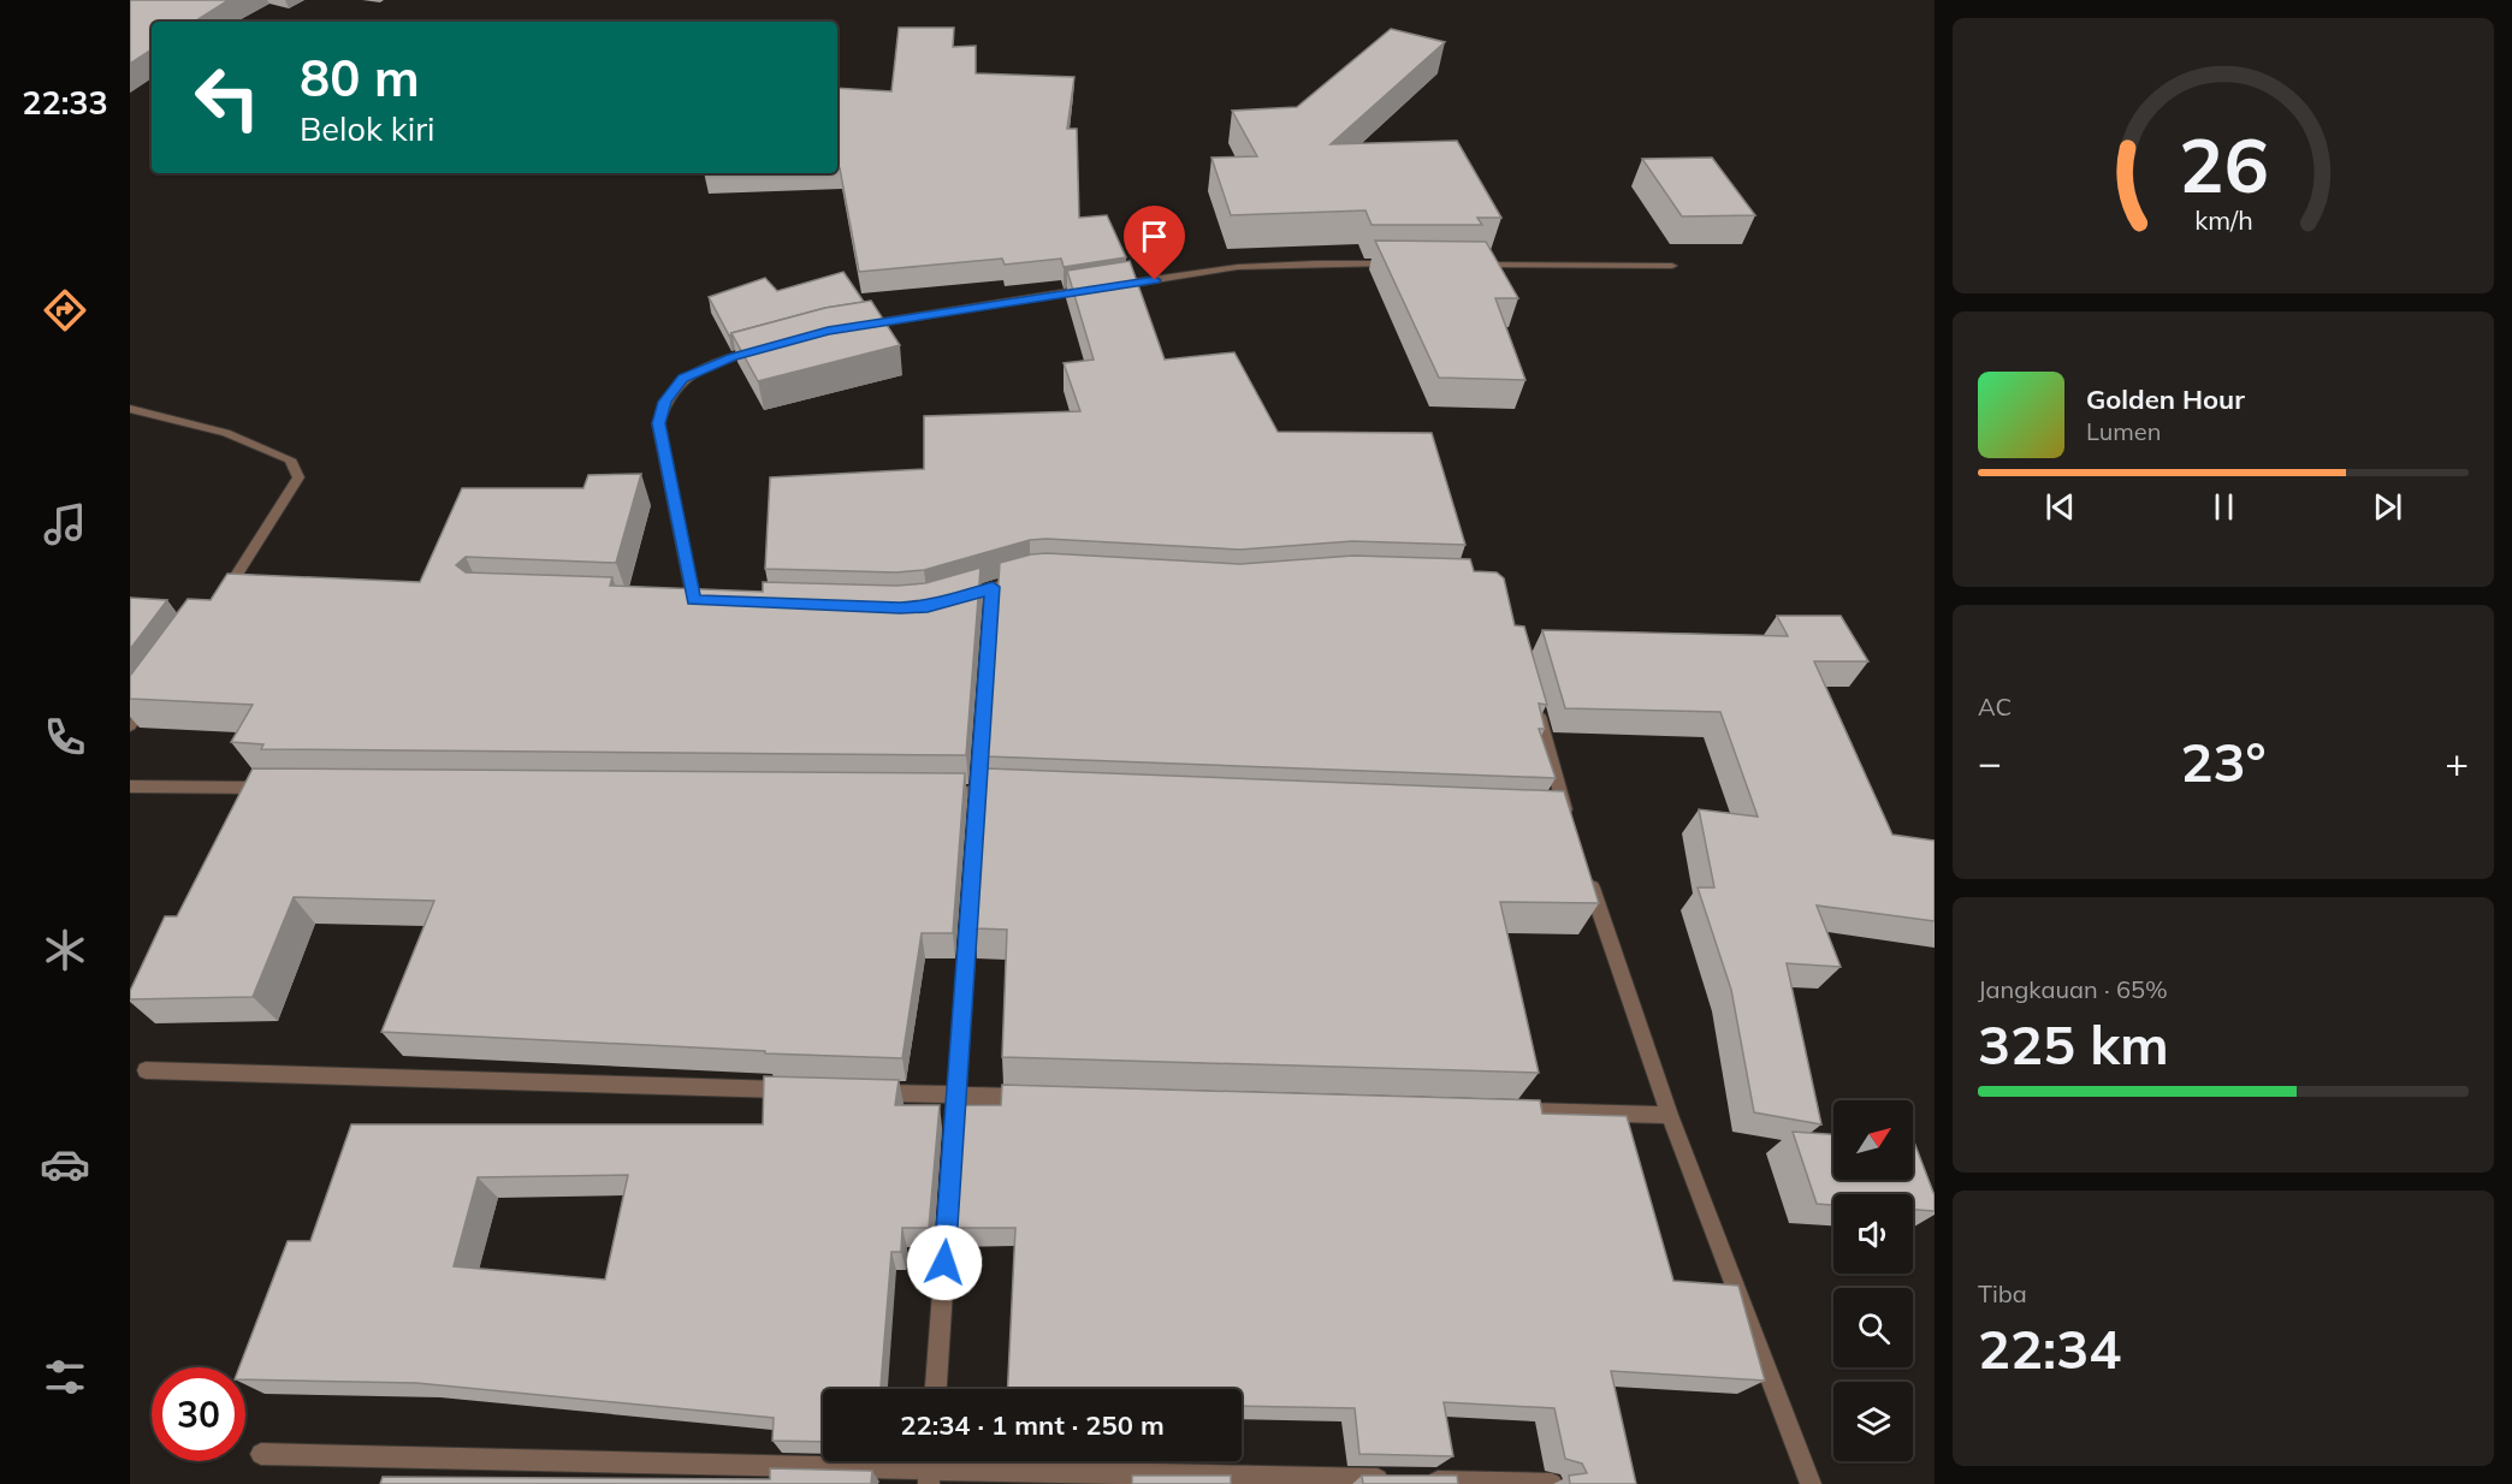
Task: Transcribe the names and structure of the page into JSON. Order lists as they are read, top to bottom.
{
  "north": "top right",
  "page": {
    "tabs": "22:33",
    "turn": ["80 m", "Belok kiri"],
    "song": ["Golden Hour", "Lumen"],
    "tile": [
      "AC",
      ["Jangkauan · 65%", "325 km"],
      ["Tiba", "22:34"]
    ],
    "heat": ["−", "23°", "+"],
    "limit": "30",
    "trip": "22:34 · 1 mnt · 250 m",
    "gauge": ["26", "km/h"]
  }
}
